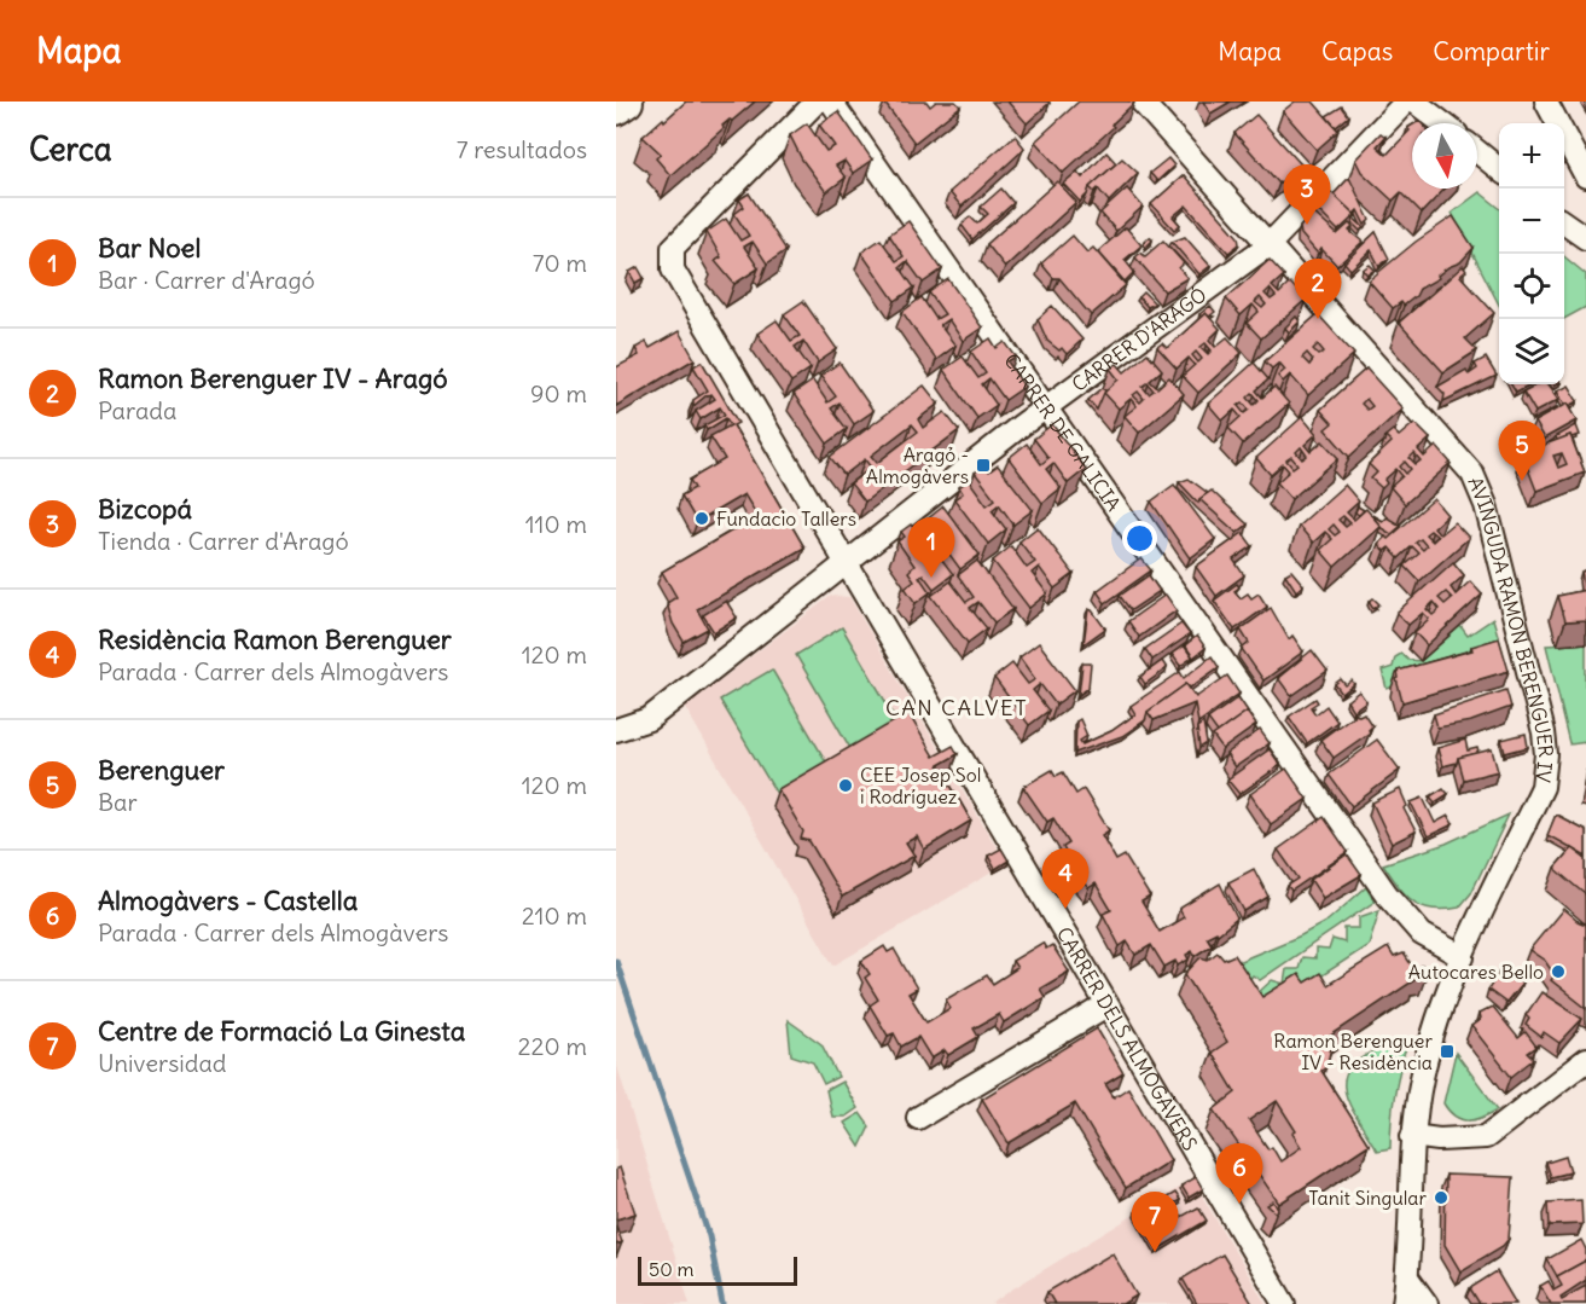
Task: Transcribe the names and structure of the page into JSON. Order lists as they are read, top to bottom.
{
  "streets": {
    "street": [
      "CARRER D'ARAGÓ",
      "CARRER DE GALICIA",
      "AVINGUDA RAMON BERENGUER IV",
      "CARRER DELS ALMOGÀVERS"
    ]
  },
  "crossings": [
    ["CARRER D'ARAGÓ", "CARRER DE GALICIA"],
    ["CARRER D'ARAGÓ", "AVINGUDA RAMON BERENGUER IV"],
    ["CARRER D'ARAGÓ", "CARRER DELS ALMOGÀVERS"],
    ["CARRER DE GALICIA", "AVINGUDA RAMON BERENGUER IV"]
  ],
  "districts": ["CAN CALVET"],
  "places": {
    "transit": ["Aragó - Almogàvers", "Ramon Berenguer IV - Residència"],
    "other": [
      "Fundacio Tallers",
      "CEE Josep Sol i Rodríguez",
      "Autocares Bello",
      "Tanit Singular"
    ]
  },
  "scale_bar": "50 m",
  "north": "bottom",
  "page": {
    "header": "Mapa",
    "nav": ["Mapa", "Capas", "Compartir"],
    "heading": ["Cerca", "7 resultados"],
    "map_buttons": ["+", "−"],
    "pins": [
      "3",
      "2",
      "5",
      "1",
      "4",
      "6",
      "7"
    ],
    "list": [
      {
        "mark": "1",
        "name": "Bar Noel",
        "note": "Bar · Carrer d'Aragó",
        "value": "70 m"
      },
      {
        "mark": "2",
        "name": "Ramon Berenguer IV - Aragó",
        "note": "Parada",
        "value": "90 m"
      },
      {
        "mark": "3",
        "name": "Bizcopá",
        "note": "Tienda · Carrer d'Aragó",
        "value": "110 m"
      },
      {
        "mark": "4",
        "name": "Residència Ramon Berenguer",
        "note": "Parada · Carrer dels Almogàvers",
        "value": "120 m"
      },
      {
        "mark": "5",
        "name": "Berenguer",
        "note": "Bar",
        "value": "120 m"
      },
      {
        "mark": "6",
        "name": "Almogàvers - Castella",
        "note": "Parada · Carrer dels Almogàvers",
        "value": "210 m"
      },
      {
        "mark": "7",
        "name": "Centre de Formació La Ginesta",
        "note": "Universidad",
        "value": "220 m"
      }
    ],
    "scale": "50 m"
  }
}
